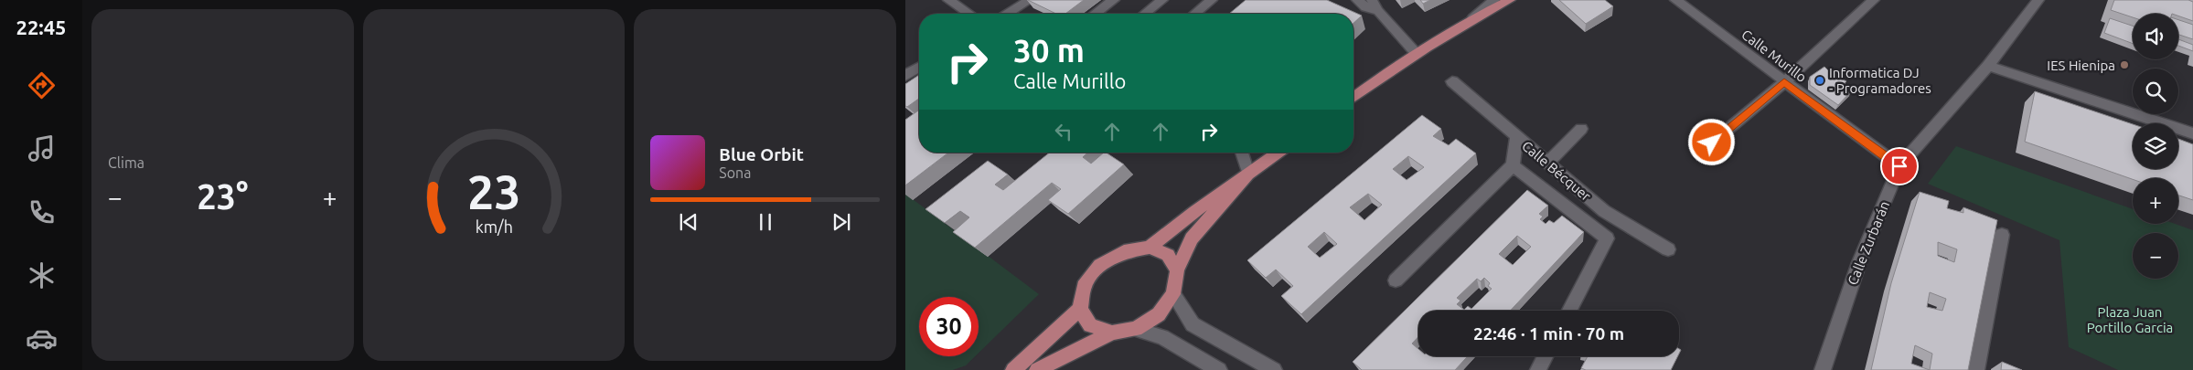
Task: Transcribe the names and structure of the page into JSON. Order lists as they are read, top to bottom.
{
  "streets": {
    "street": ["Calle Murillo", "Calle Bécquer", "Calle Zurbarán"]
  },
  "crossings": [
    ["Calle Murillo", "Calle Zurbarán"]
  ],
  "parks": ["Plaza Juan Portillo Garcia"],
  "places": ["IES Hienipa", "Informatica DJ - Programadores"],
  "page": {
    "tabs": "22:45",
    "tile": "Clima",
    "map_buttons": ["+", "−"],
    "turn": ["30 m", "Calle Murillo"],
    "song": ["Blue Orbit", "Sona"],
    "heat": ["−", "23°", "+"],
    "limit": "30",
    "trip": "22:46 · 1 min · 70 m",
    "gauge": ["23", "km/h"]
  }
}
